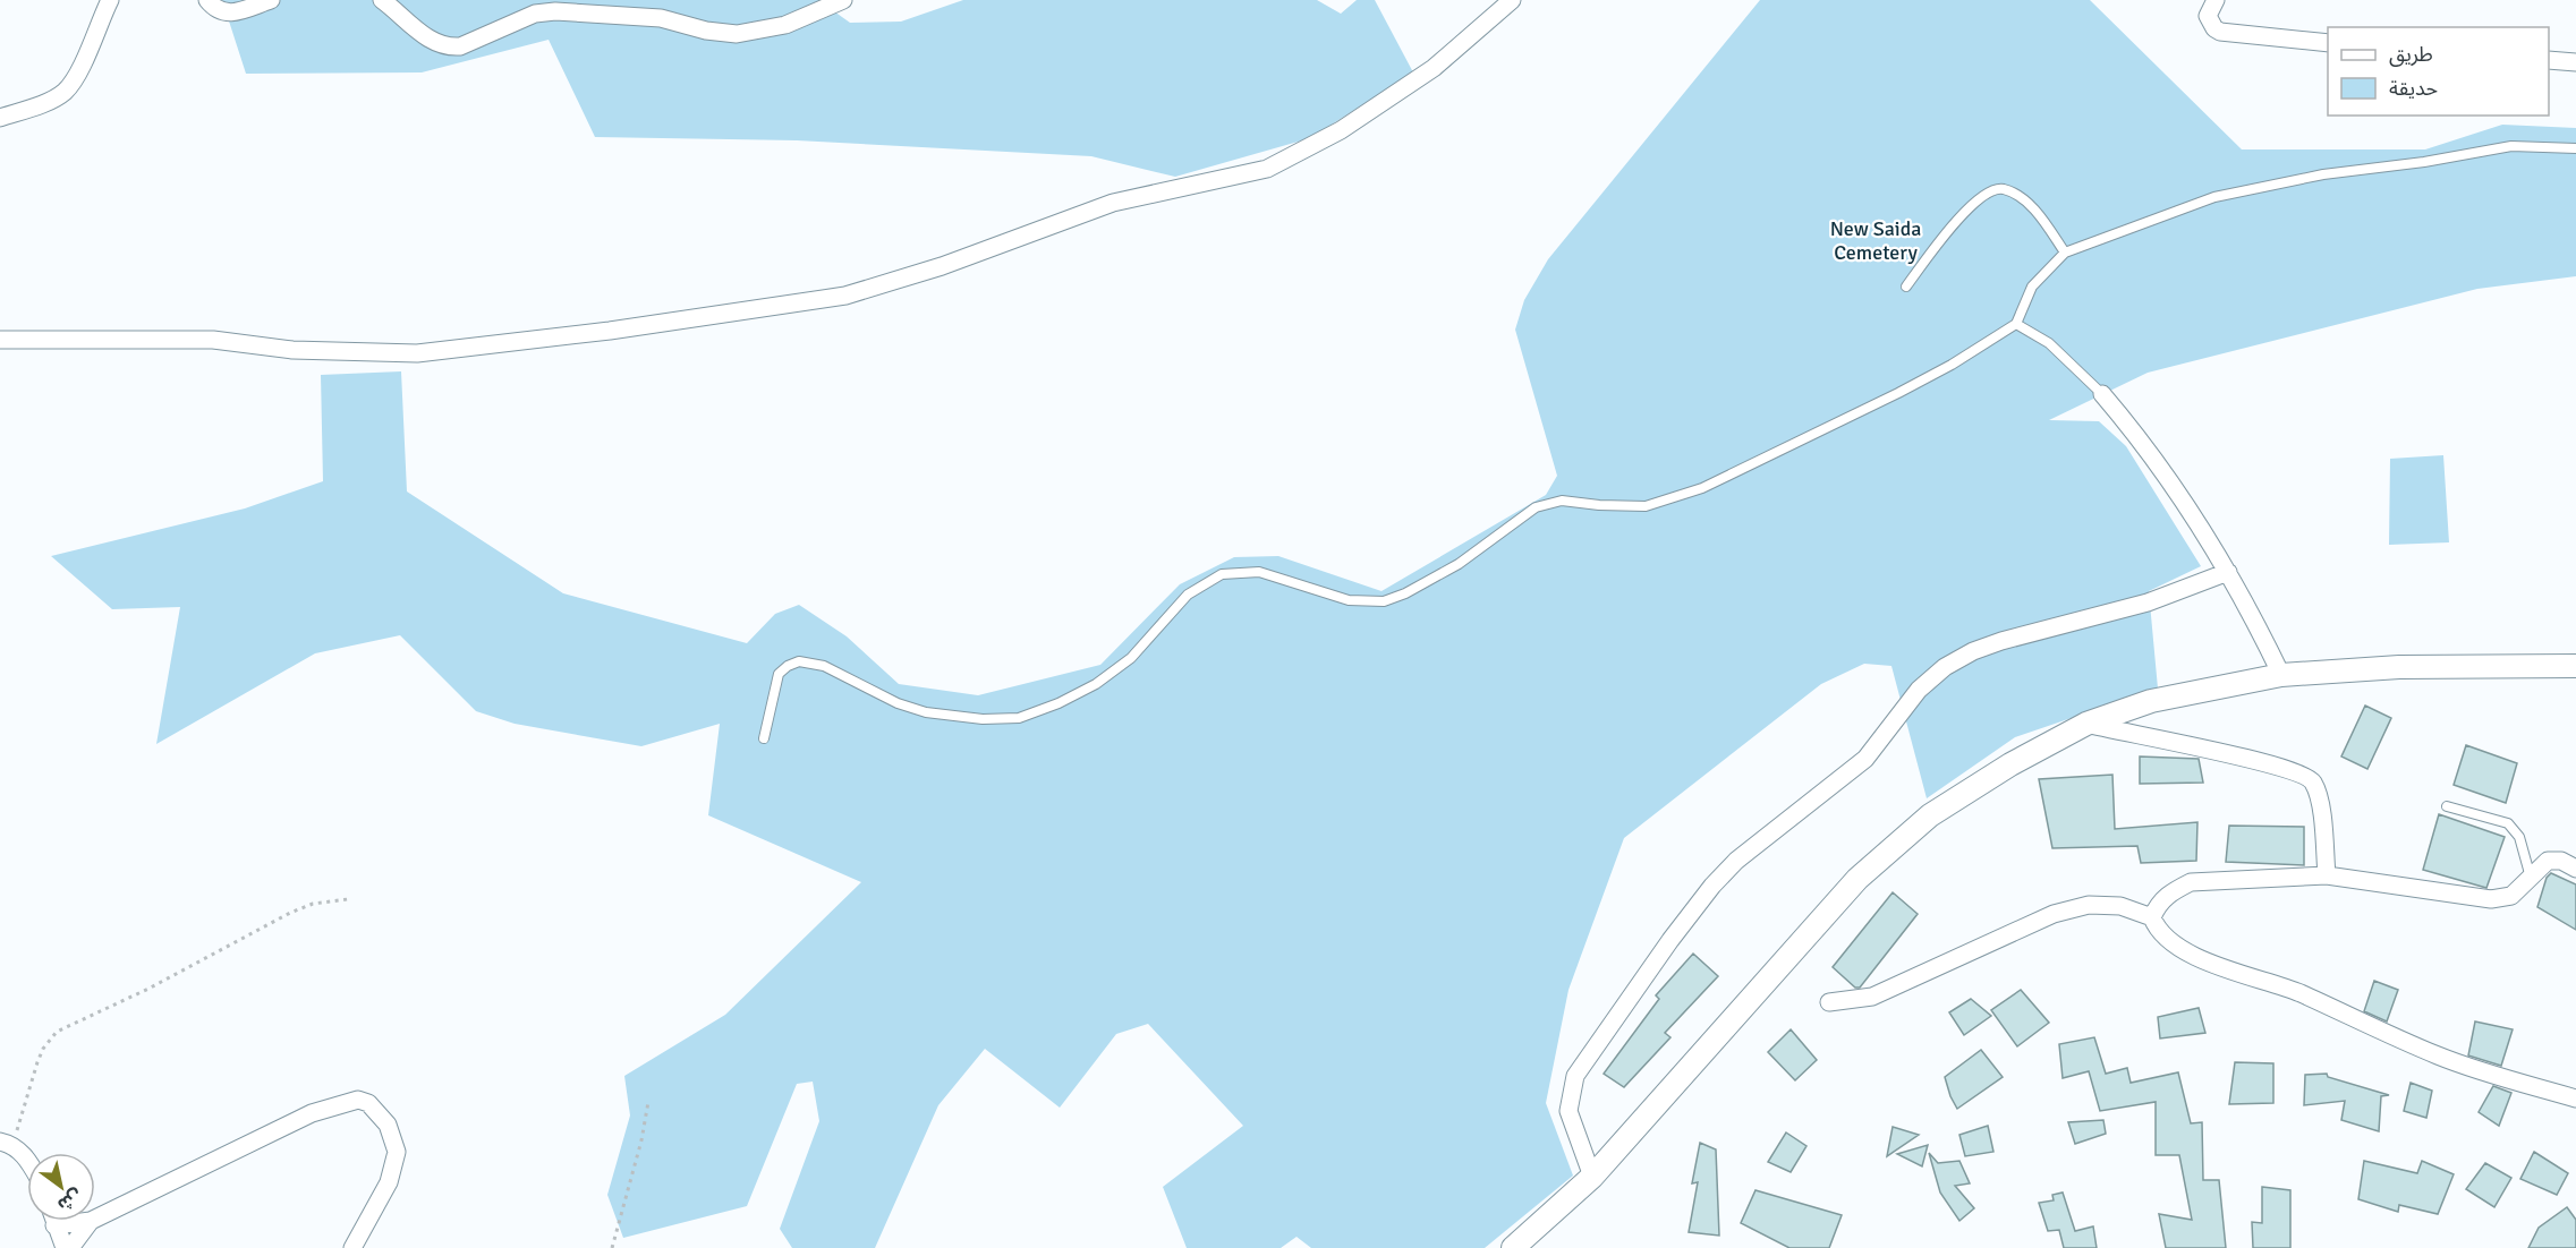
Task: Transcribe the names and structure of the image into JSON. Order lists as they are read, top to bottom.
{
  "parks": ["New Saida Cemetery"],
  "legend": ["طريق", "حديقة"],
  "north": "bottom right"
}
